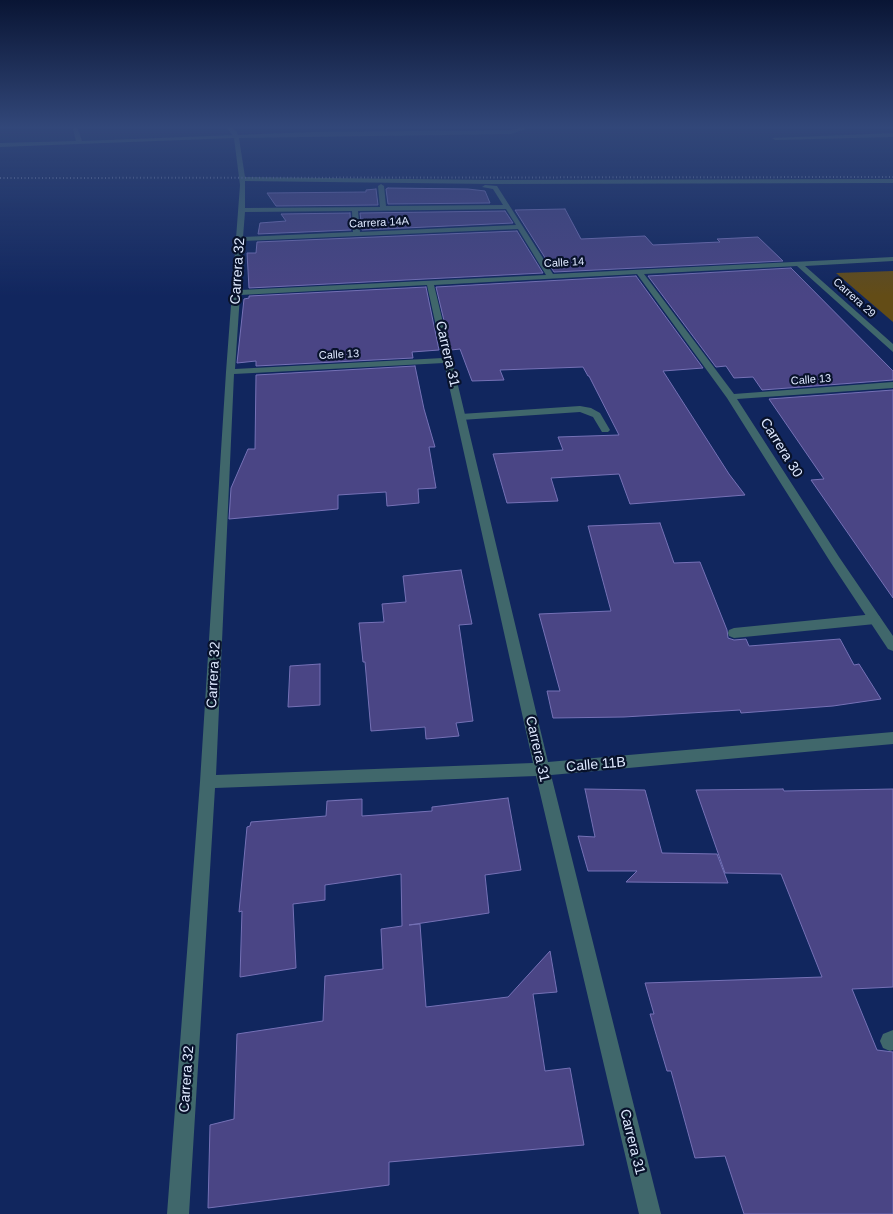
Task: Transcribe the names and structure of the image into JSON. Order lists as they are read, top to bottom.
{
  "streets": {
    "street": [
      "Carrera 14A",
      "Calle 14",
      "Carrera 32",
      "Carrera 29",
      "Carrera 31",
      "Calle 13",
      "Carrera 30",
      "Calle 11B"
    ]
  },
  "crossings": [
    ["Carrera 14A", "Carrera 32"],
    ["Calle 14", "Carrera 32"],
    ["Calle 14", "Carrera 29"],
    ["Calle 14", "Carrera 31"],
    ["Calle 14", "Carrera 30"],
    ["Carrera 32", "Calle 13"],
    ["Carrera 32", "Calle 11B"],
    ["Carrera 31", "Calle 13"],
    ["Carrera 31", "Calle 11B"],
    ["Calle 13", "Carrera 30"]
  ]
}
